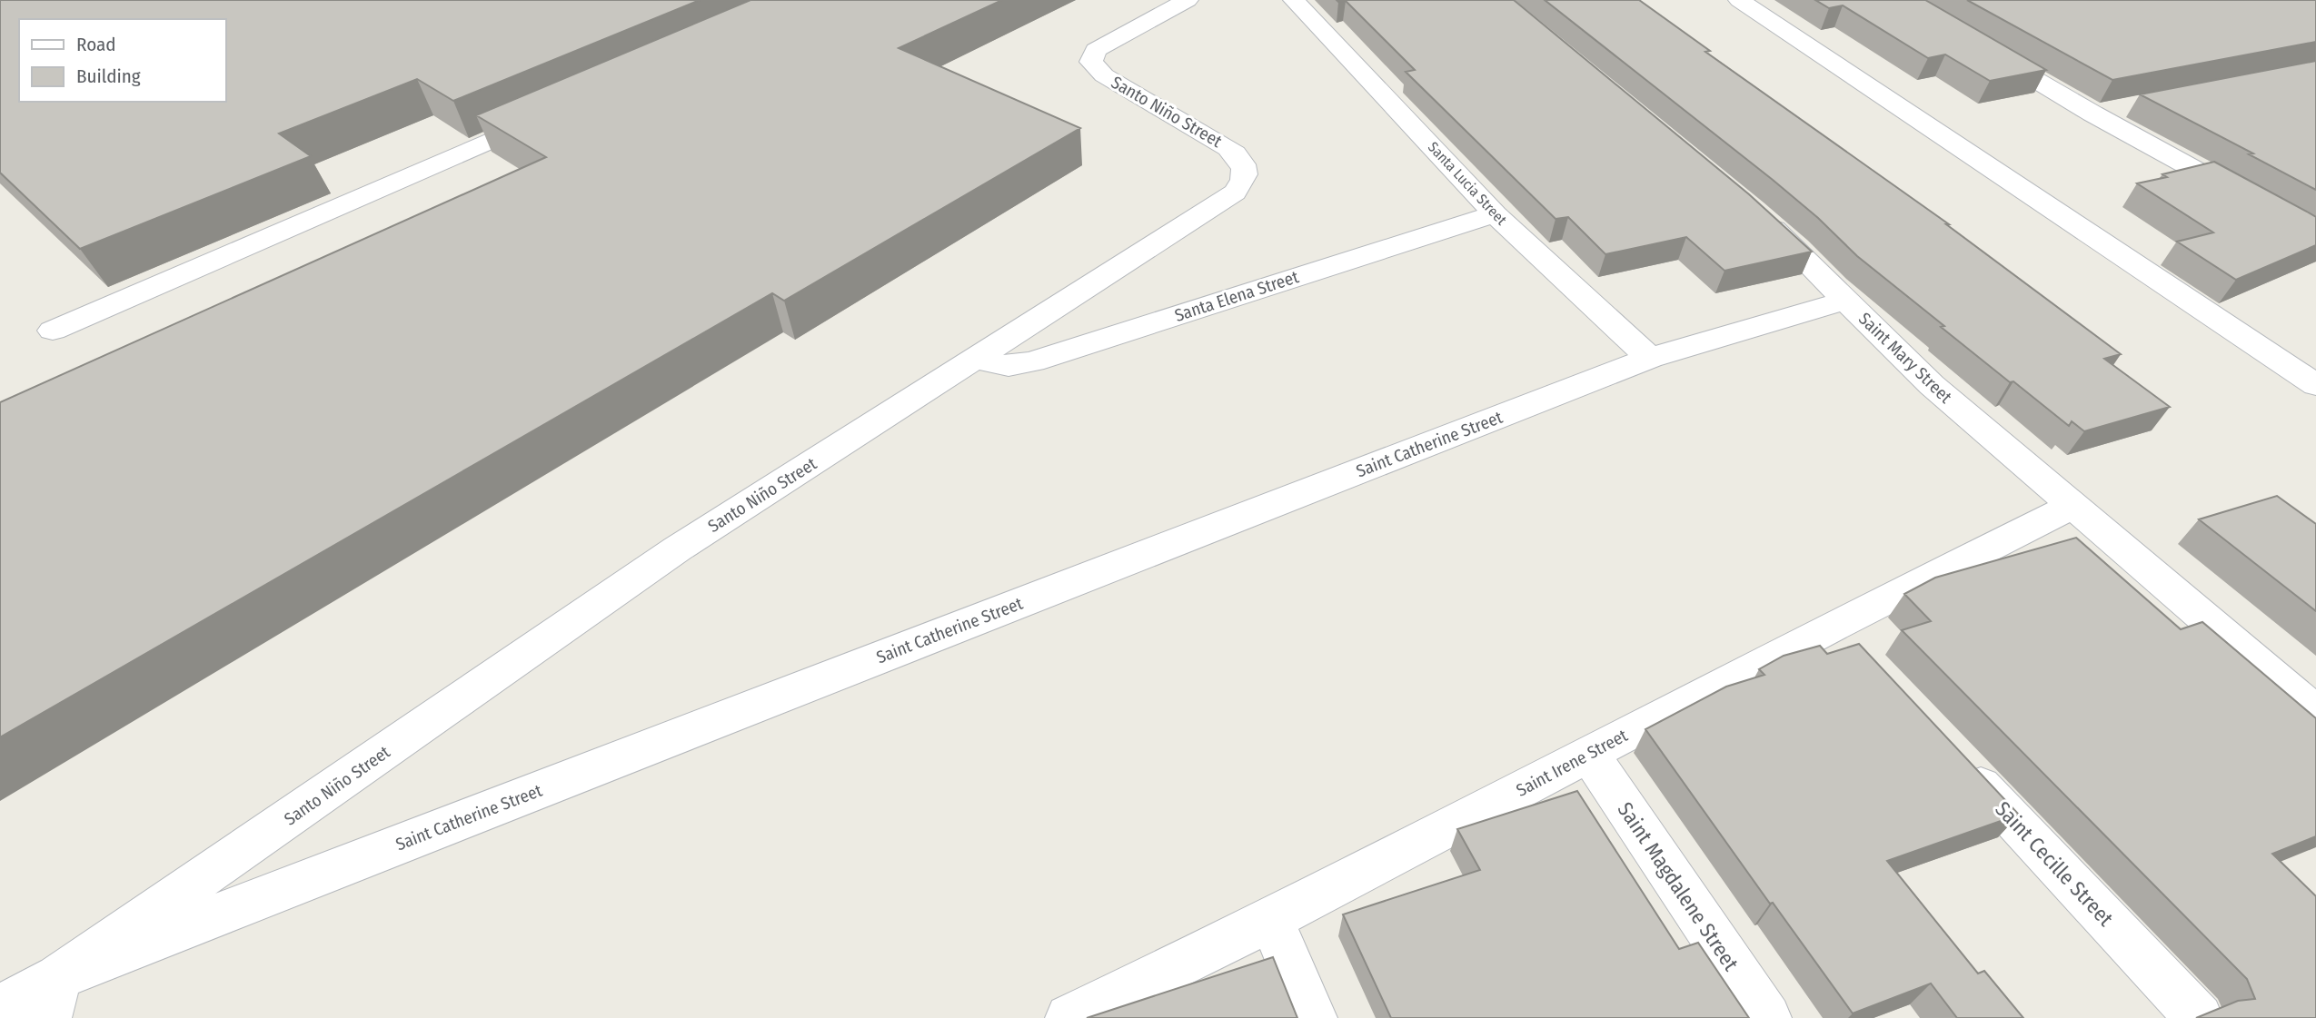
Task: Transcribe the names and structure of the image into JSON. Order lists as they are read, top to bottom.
{
  "streets": {
    "street": [
      "Santo Niño Street",
      "Santa Lucia Street",
      "Santa Elena Street",
      "Saint Mary Street",
      "Saint Catherine Street",
      "Saint Irene Street",
      "Saint Cecille Street",
      "Saint Magdalene Street"
    ]
  },
  "crossings": [
    ["Santo Niño Street", "Santa Elena Street"],
    ["Santo Niño Street", "Saint Catherine Street"],
    ["Santa Lucia Street", "Santa Elena Street"],
    ["Santa Lucia Street", "Saint Catherine Street"],
    ["Saint Mary Street", "Saint Catherine Street"],
    ["Saint Mary Street", "Saint Irene Street"],
    ["Saint Irene Street", "Saint Magdalene Street"]
  ],
  "legend": ["Road", "Building"]
}
